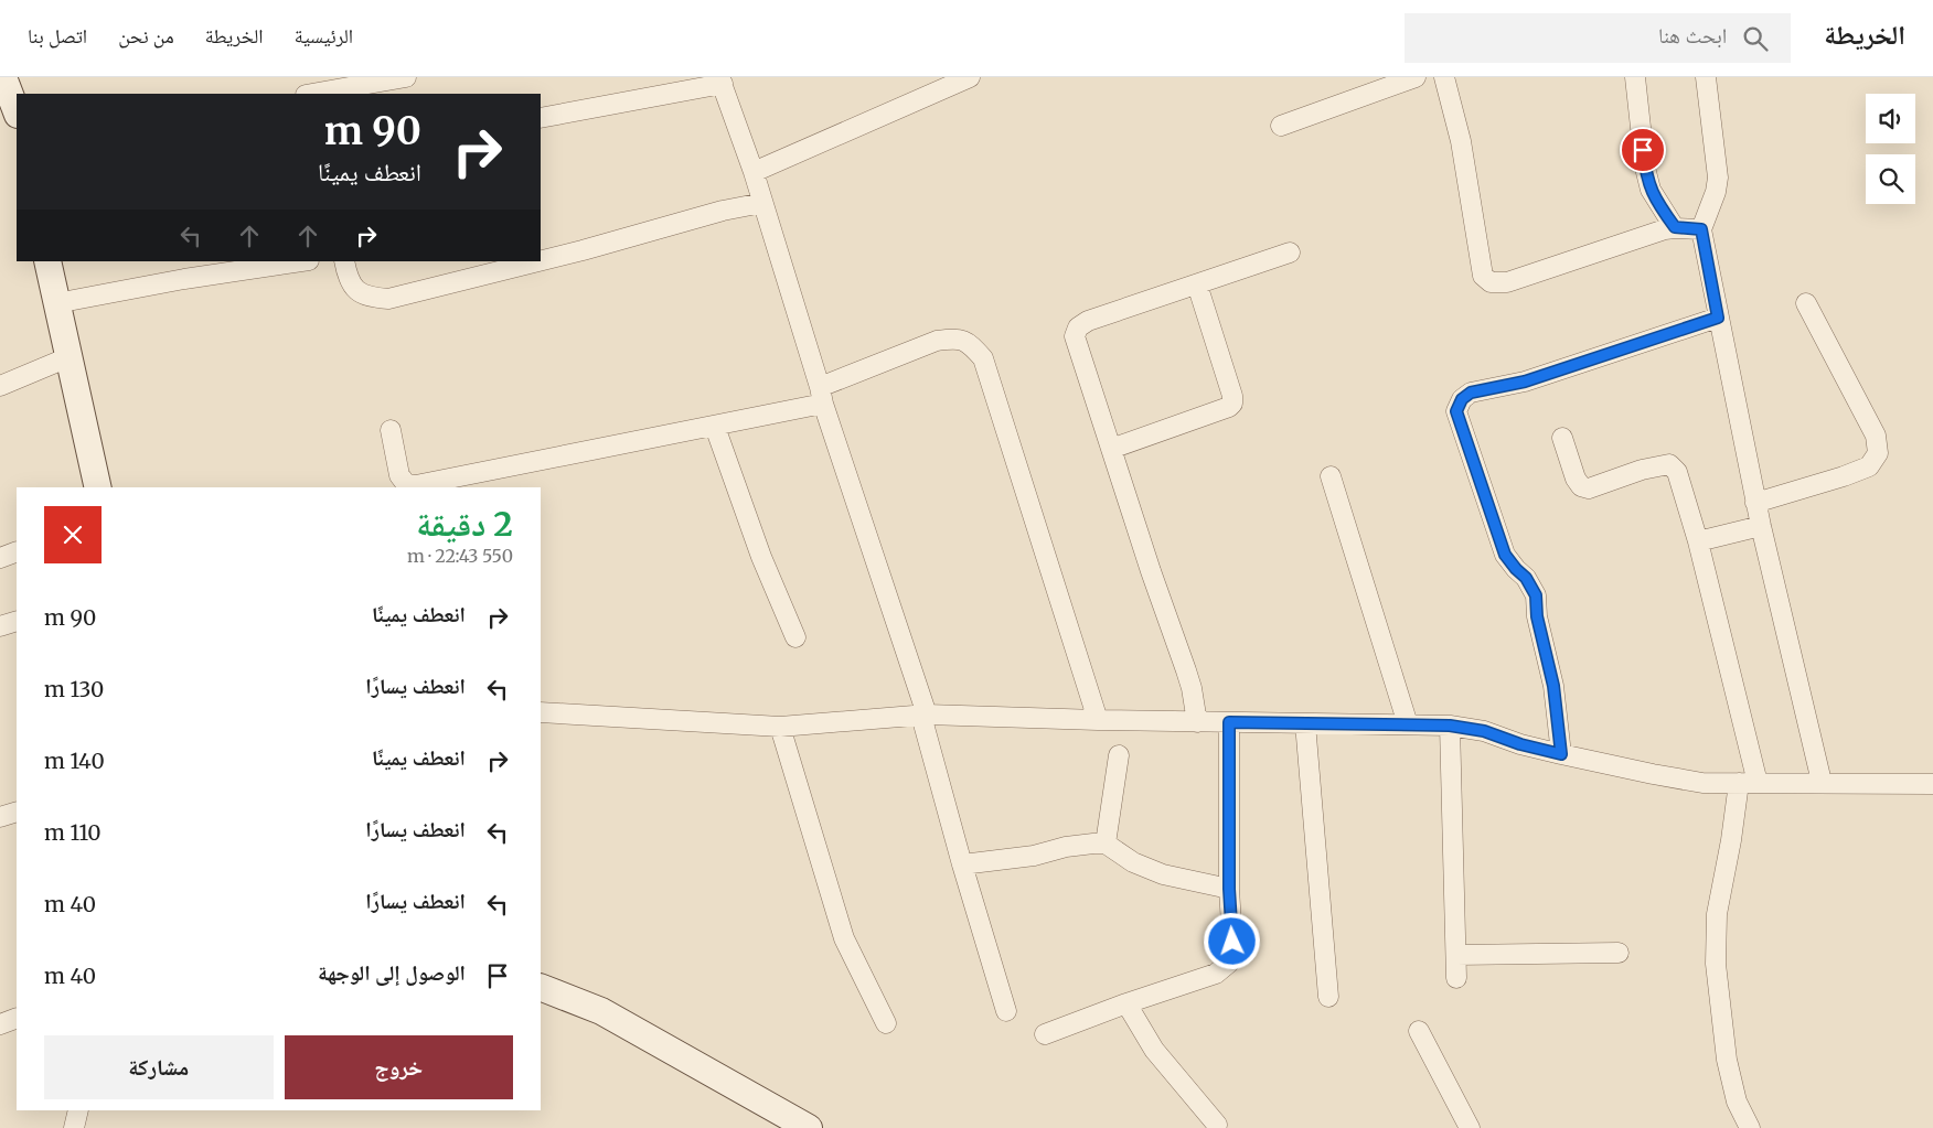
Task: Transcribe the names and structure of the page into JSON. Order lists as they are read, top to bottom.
{
  "page": {
    "header": "الخريطة",
    "search": "ابحث هنا",
    "nav": [
      "الرئيسية",
      "الخريطة",
      "من نحن",
      "اتصل بنا"
    ],
    "turn": ["90 m", "انعطف يمينًا"],
    "heading": ["2 دقيقة", "550 m · 22:43"],
    "list": [
      {
        "name": "انعطف يمينًا",
        "value": "90 m"
      },
      {
        "name": "انعطف يسارًا",
        "value": "130 m"
      },
      {
        "name": "انعطف يمينًا",
        "value": "140 m"
      },
      {
        "name": "انعطف يسارًا",
        "value": "110 m"
      },
      {
        "name": "انعطف يسارًا",
        "value": "40 m"
      },
      {
        "name": "الوصول إلى الوجهة",
        "value": "40 m"
      }
    ],
    "buttons": ["خروج", "مشاركة"]
  }
}
